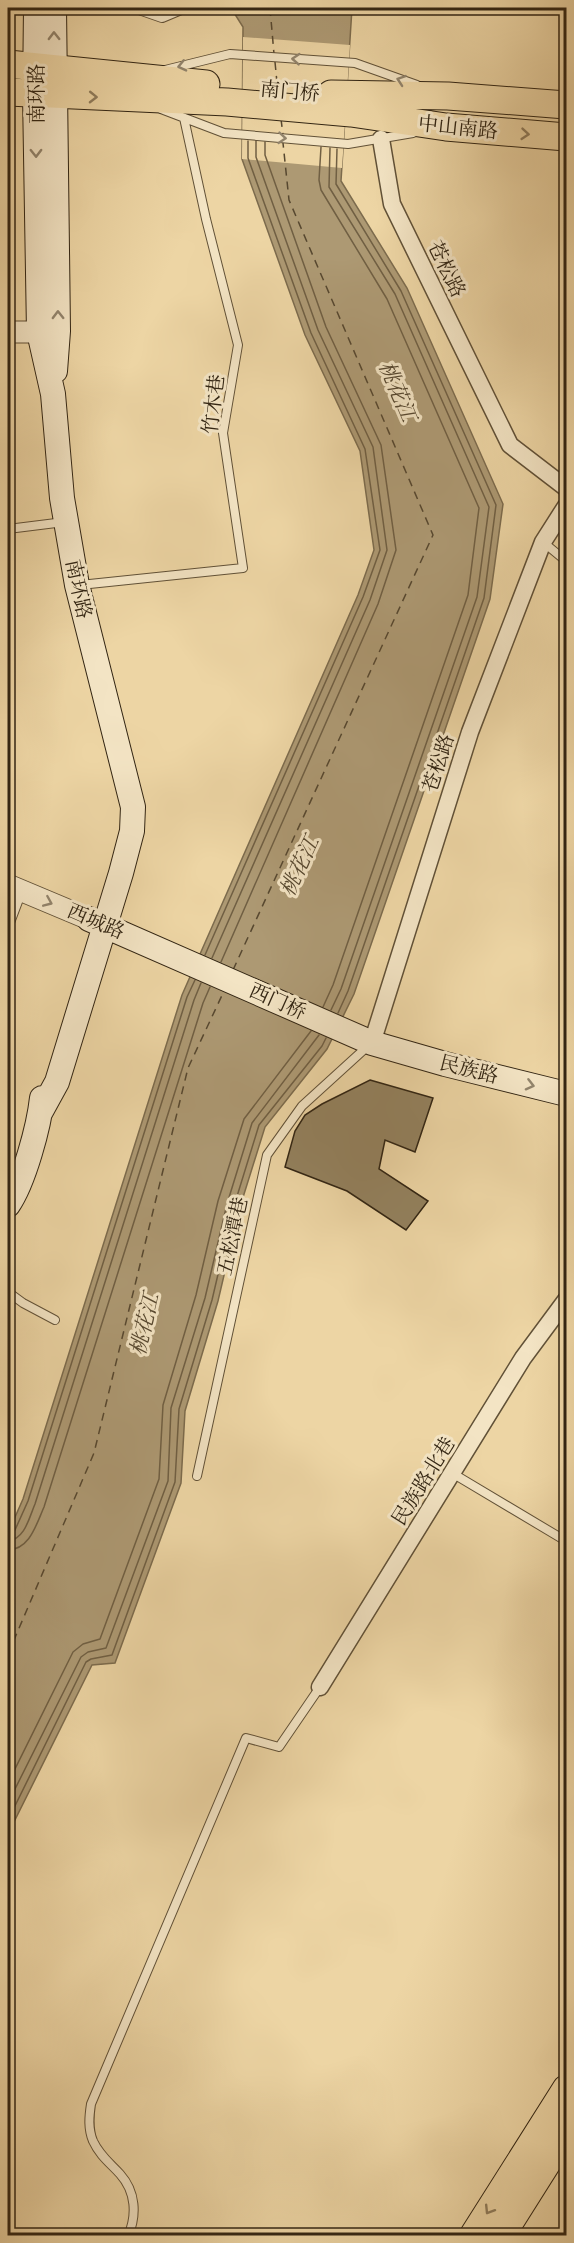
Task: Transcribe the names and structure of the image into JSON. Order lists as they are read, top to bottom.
{
  "streets": {
    "main road": [
      "南门桥",
      "南环路",
      "中山南路",
      "西城路",
      "西门桥",
      "民族路"
    ],
    "street": ["苍松路", "民族路北巷"],
    "lane": ["竹木巷", "五松潭巷"]
  },
  "crossings": [
    ["南门桥", "中山南路"],
    ["南环路", "竹木巷"],
    ["南环路", "西城路"],
    ["苍松路", "西门桥"],
    ["苍松路", "民族路"],
    ["苍松路", "五松潭巷"],
    ["西城路", "西门桥"],
    ["西门桥", "民族路"],
    ["西门桥", "五松潭巷"],
    ["民族路", "五松潭巷"]
  ],
  "one_way": ["西城路", "民族路"],
  "water": ["桃花江"]
}
